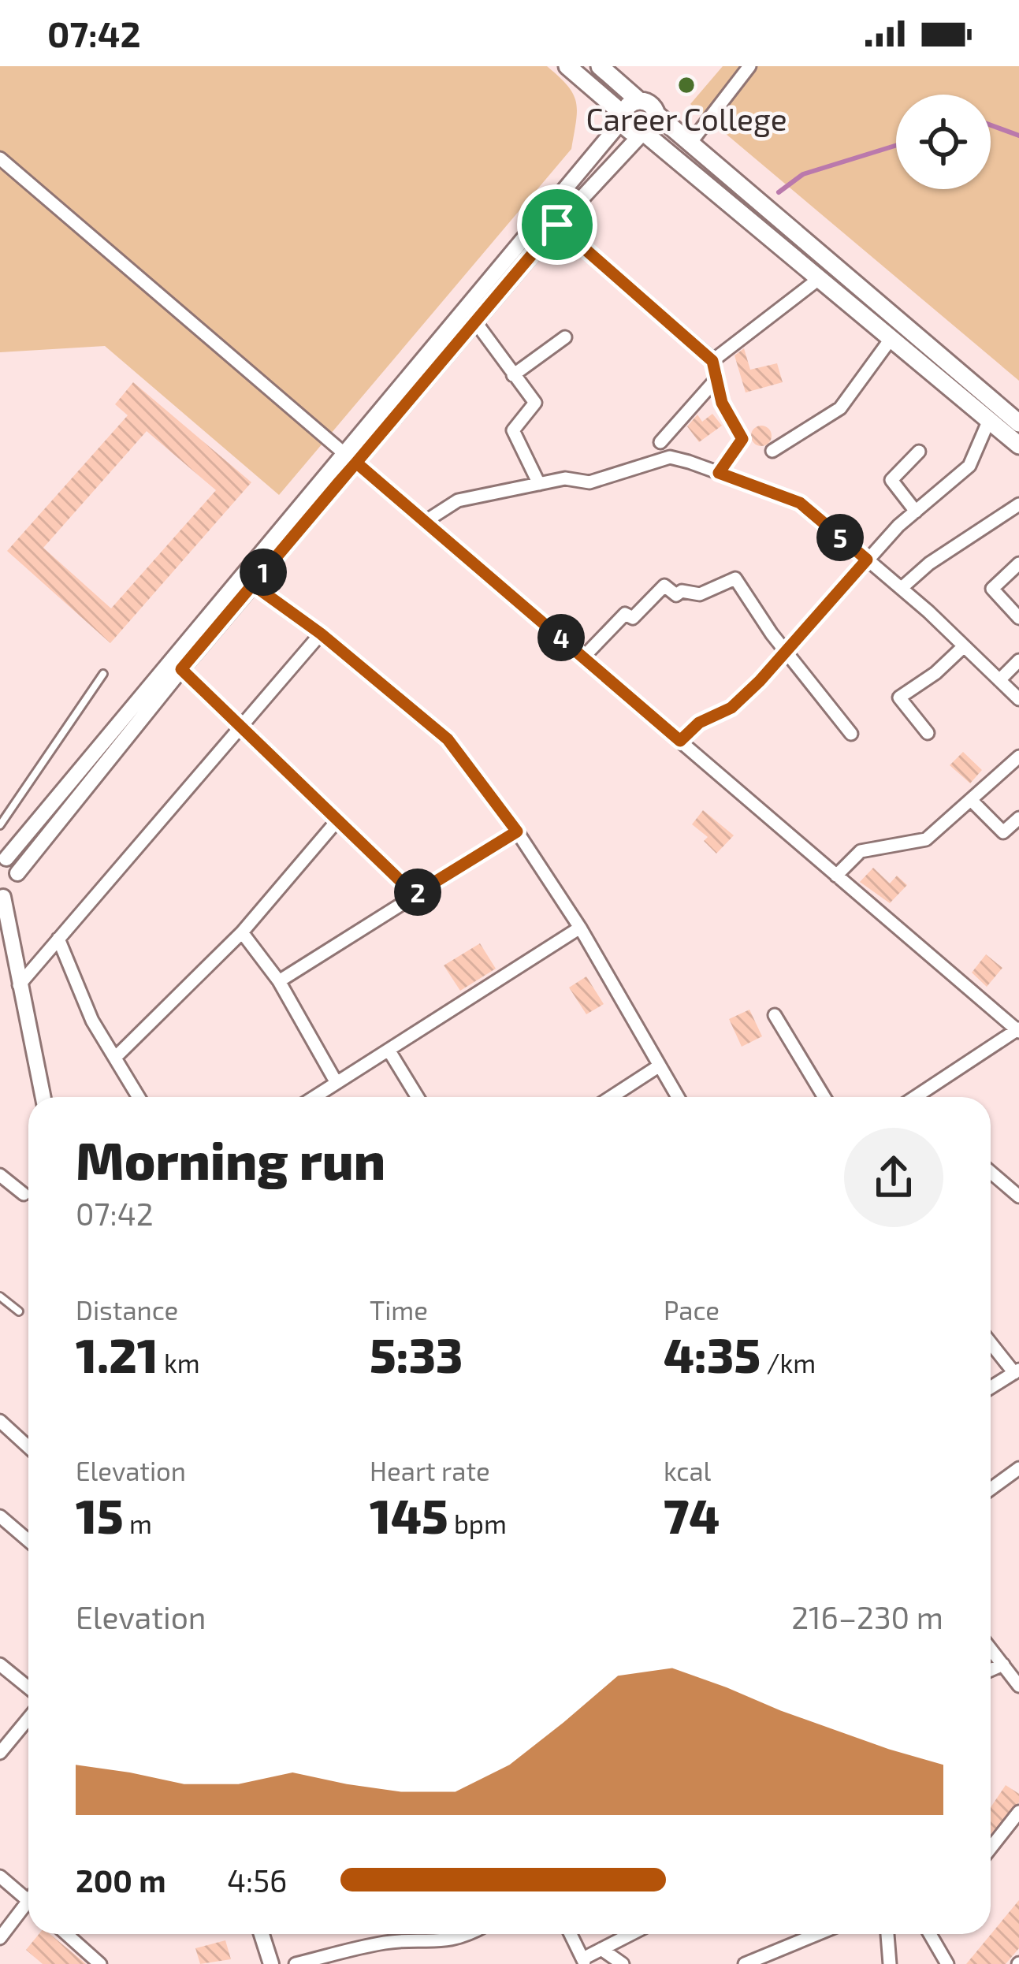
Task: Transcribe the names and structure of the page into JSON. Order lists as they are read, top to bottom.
{
  "places": ["Career College"],
  "page": {
    "status": "07:42",
    "pins": [
      "5",
      "1",
      "4",
      "2"
    ],
    "heading": ["Morning run", "07:42"],
    "stats": [
      ["Distance", "1.21 km"],
      ["Time", "5:33"],
      ["Pace", "4:35 /km"],
      ["Elevation", "15 m"],
      ["Heart rate", "145 bpm"],
      ["kcal", "74"]
    ],
    "chart": ["Elevation", "216–230 m"],
    "list": [
      {
        "name": "200 m",
        "note": "4:56"
      }
    ]
  }
}
